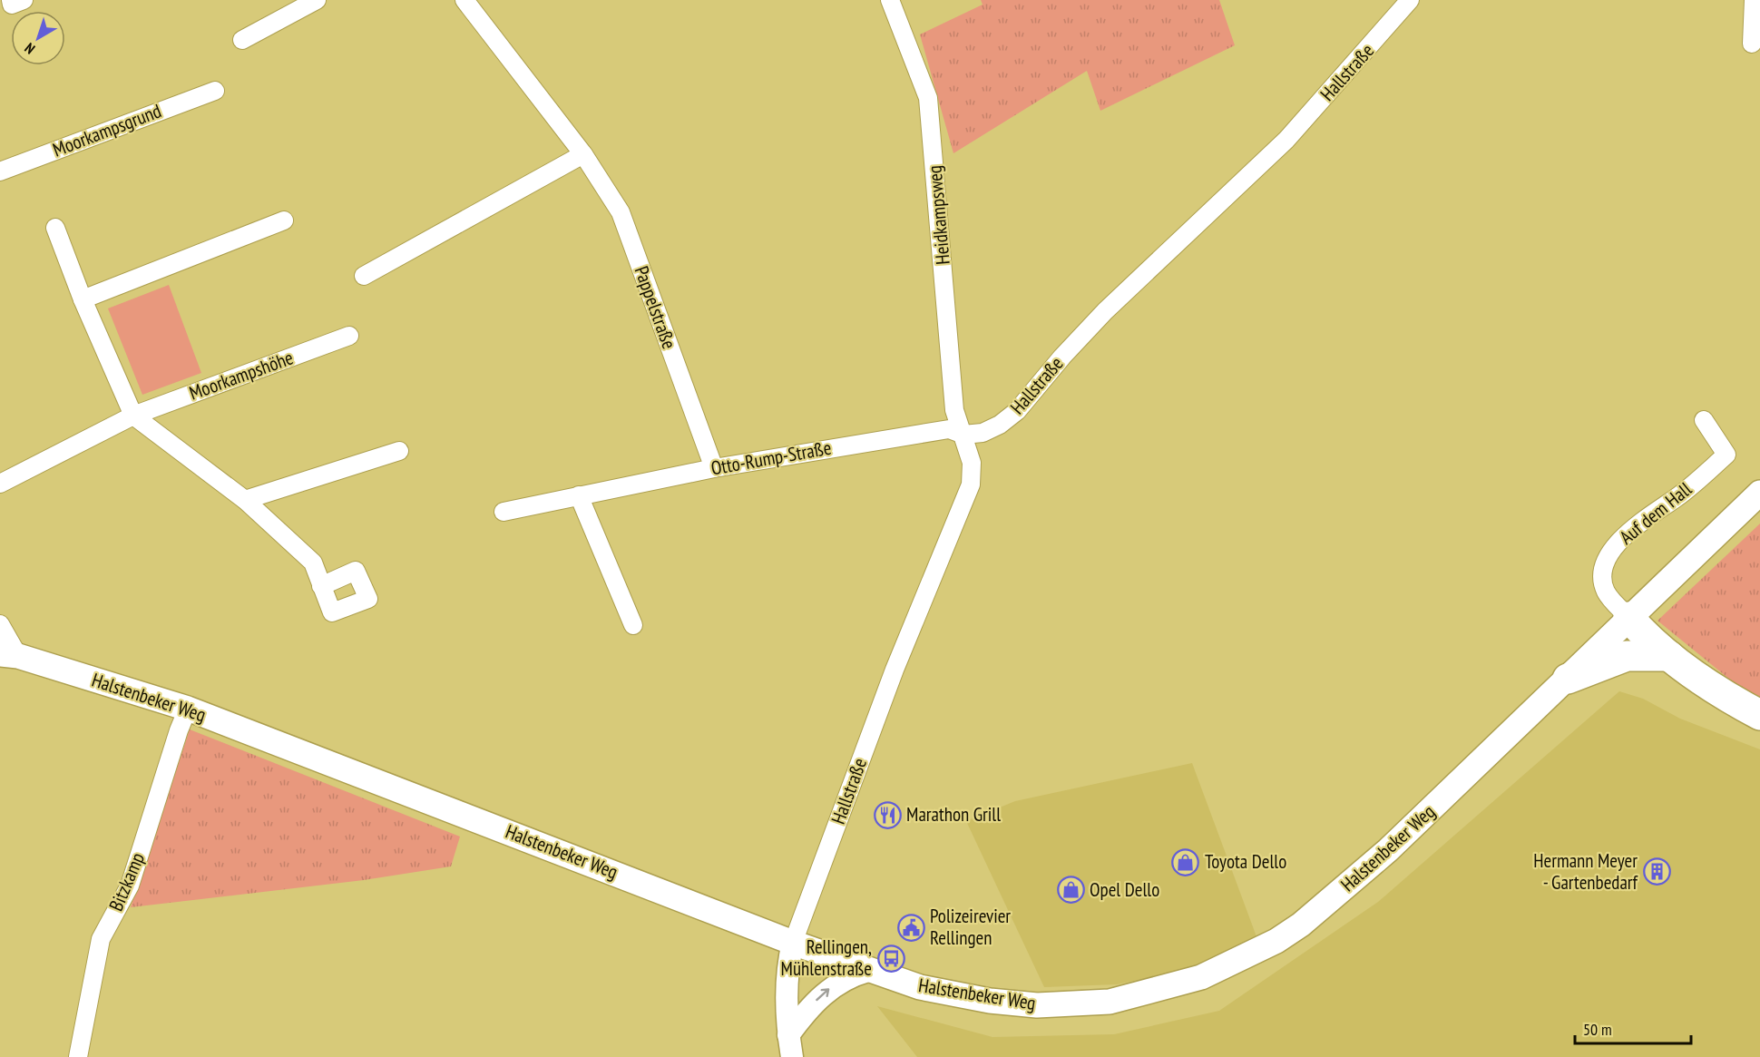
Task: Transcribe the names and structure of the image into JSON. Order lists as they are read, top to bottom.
{
  "streets": {
    "main road": ["Halstenbeker Weg"],
    "street": [
      "Hallstraße",
      "Moorkampsgrund",
      "Heidkampsweg",
      "Pappelstraße",
      "Moorkampshöhe",
      "Otto-Rump-Straße",
      "Auf dem Hall",
      "Bitzkamp"
    ]
  },
  "crossings": [
    ["Hallstraße", "Heidkampsweg"],
    ["Hallstraße", "Otto-Rump-Straße"],
    ["Hallstraße", "Halstenbeker Weg"],
    ["Heidkampsweg", "Otto-Rump-Straße"],
    ["Pappelstraße", "Otto-Rump-Straße"],
    ["Auf dem Hall", "Halstenbeker Weg"],
    ["Halstenbeker Weg", "Bitzkamp"]
  ],
  "places": {
    "restaurant": ["Marathon Grill"],
    "shop": ["Toyota Dello", "Opel Dello"],
    "building": ["Hermann Meyer - Gartenbedarf"],
    "public building": ["Polizeirevier Rellingen"],
    "bus stop": ["Rellingen, Mühlenstraße"]
  },
  "scale_bar": "50 m",
  "north": "bottom left"
}
